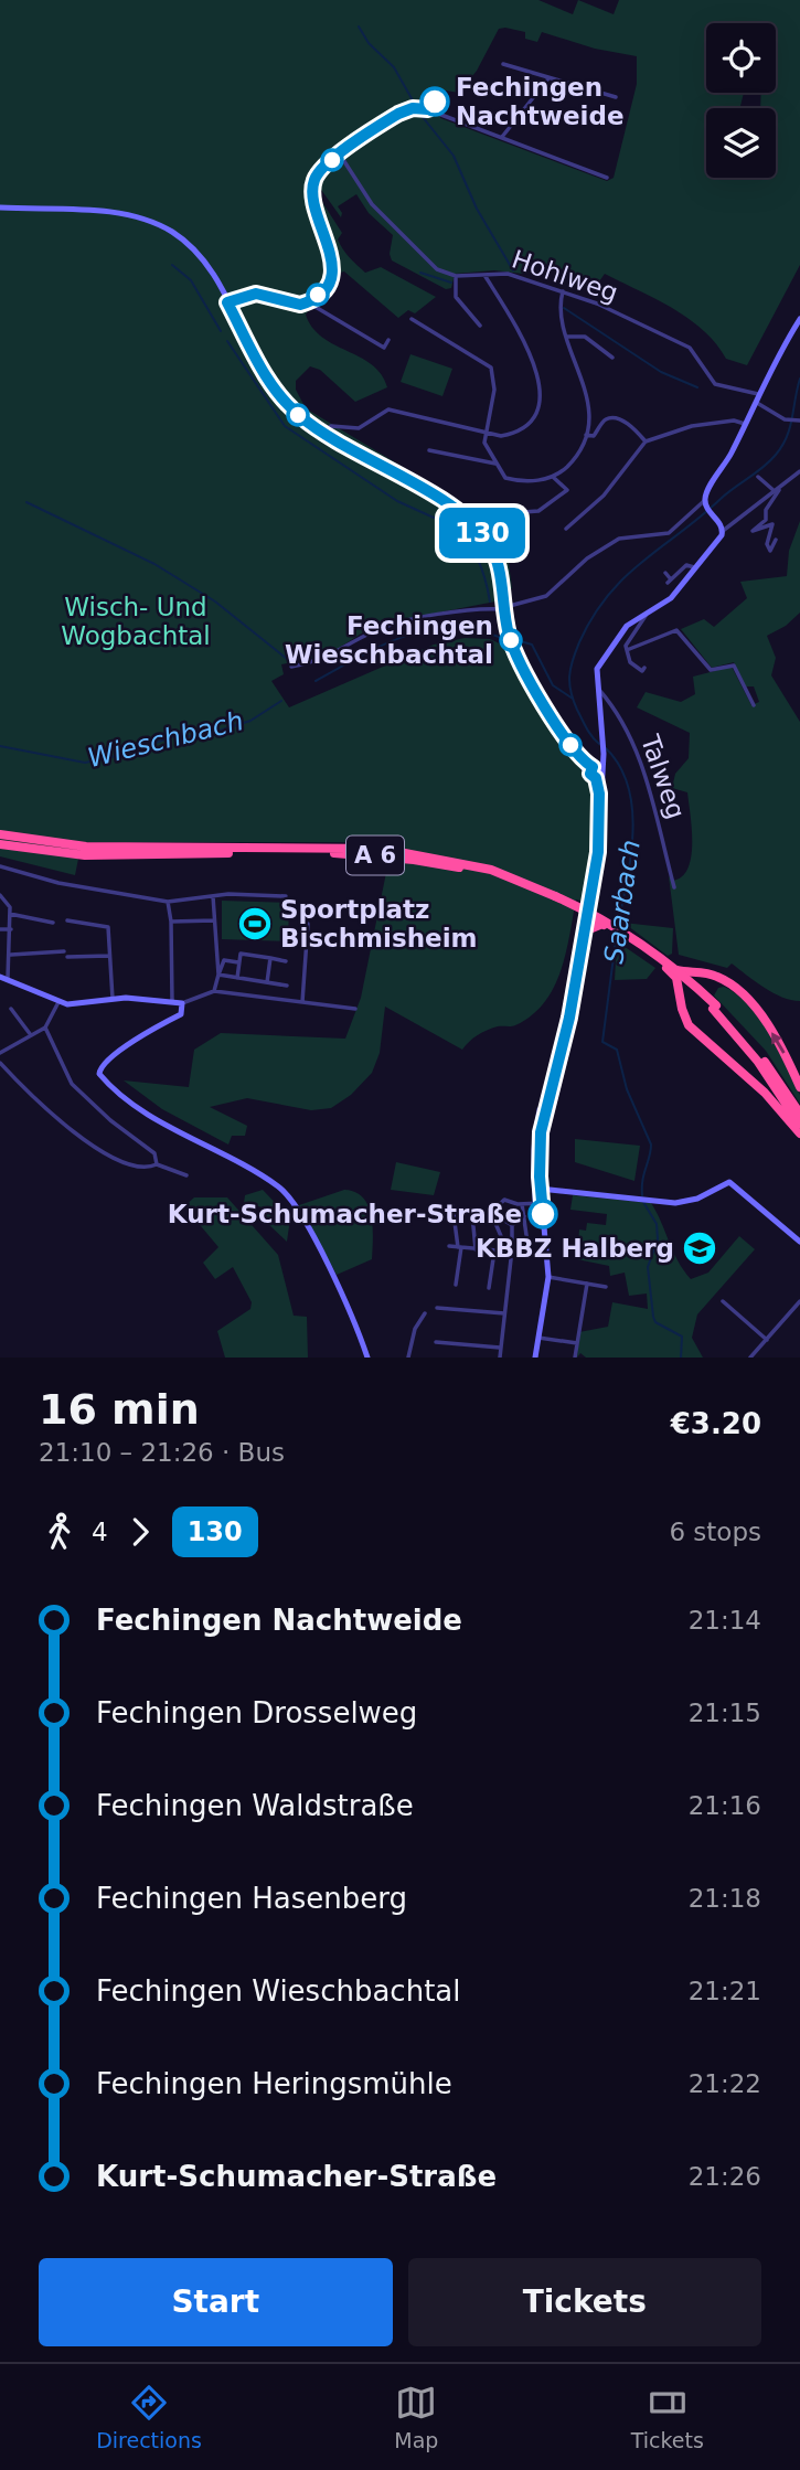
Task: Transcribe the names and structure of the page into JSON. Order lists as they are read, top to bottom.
{
  "streets": {
    "highway": ["A 6"],
    "street": ["Hohlweg", "Talweg"]
  },
  "water": ["Wieschbach", "Saarbach"],
  "parks": ["Wisch- Und Wogbachtal"],
  "places": {
    "other": ["Fechingen Nachtweide", "Fechingen Wieschbachtal", "Kurt-Schumacher-Straße"],
    "sports": ["Sportplatz Bischmisheim"],
    "school or university": ["KBBZ Halberg"]
  },
  "lines": ["bus line 130"],
  "page": {
    "on_map": "130",
    "heading": ["16 min", "21:10 – 21:26 · Bus", "€3.20"],
    "legs": ["4", "130", "6 stops"],
    "list": [
      {
        "name": "Fechingen Nachtweide",
        "value": "21:14"
      },
      {
        "name": "Fechingen Drosselweg",
        "value": "21:15"
      },
      {
        "name": "Fechingen Waldstraße",
        "value": "21:16"
      },
      {
        "name": "Fechingen Hasenberg",
        "value": "21:18"
      },
      {
        "name": "Fechingen Wieschbachtal",
        "value": "21:21"
      },
      {
        "name": "Fechingen Heringsmühle",
        "value": "21:22"
      },
      {
        "name": "Kurt-Schumacher-Straße",
        "value": "21:26"
      }
    ],
    "buttons": ["Start", "Tickets"],
    "tabs": ["Directions", "Map", "Tickets"]
  }
}
